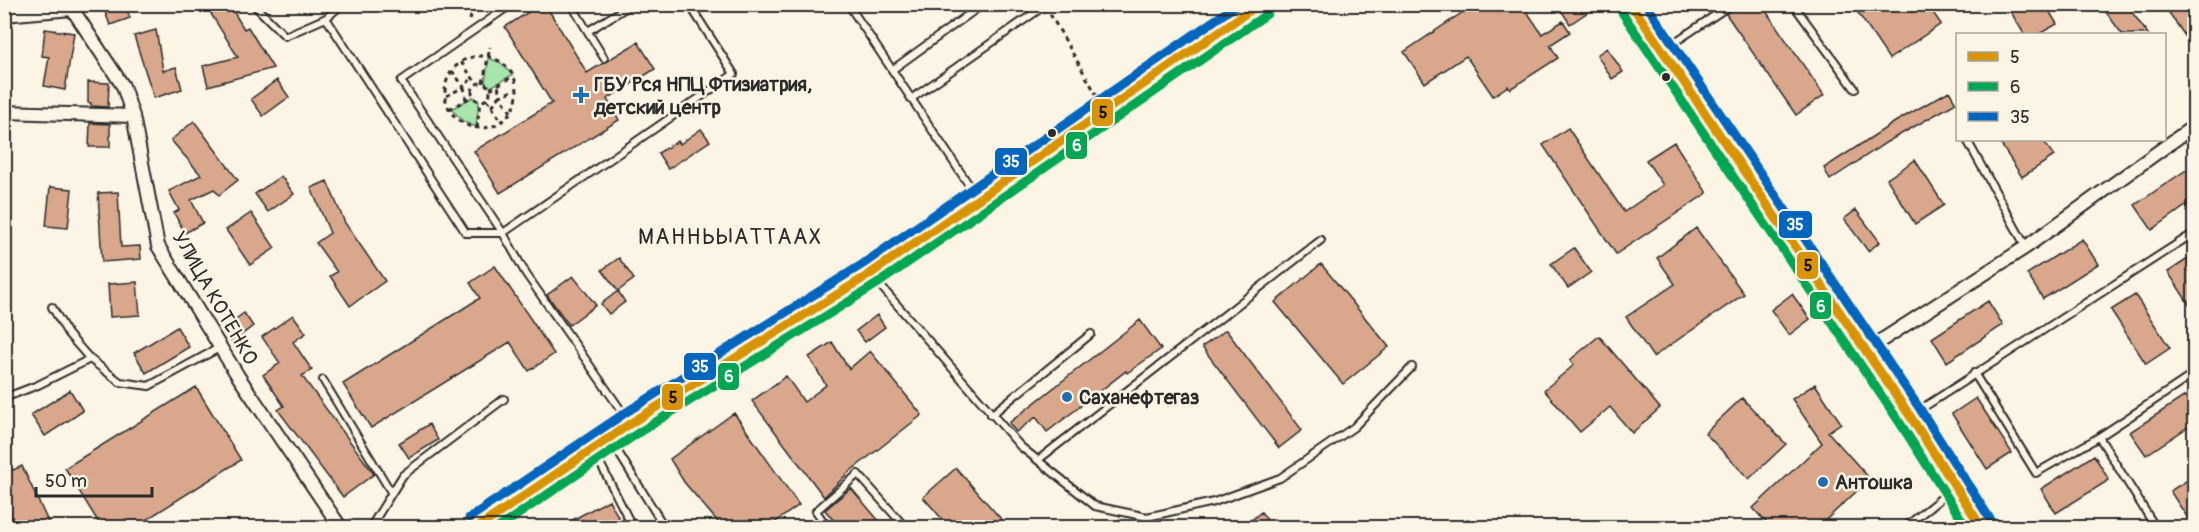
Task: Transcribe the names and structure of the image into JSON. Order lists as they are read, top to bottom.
{
  "streets": {
    "street": ["УЛИЦА КОТЕНКО"]
  },
  "districts": ["МАННЬЫАТТААХ"],
  "places": {
    "health": ["ГБУ Рся НПЦ Фтизиатрия, детский центр"],
    "other": ["Саханефтегаз", "Антошка"]
  },
  "lines": ["transit line 5", "transit line 35", "transit line 6"],
  "legend": ["5", "6", "35"],
  "scale_bar": "50 m"
}
